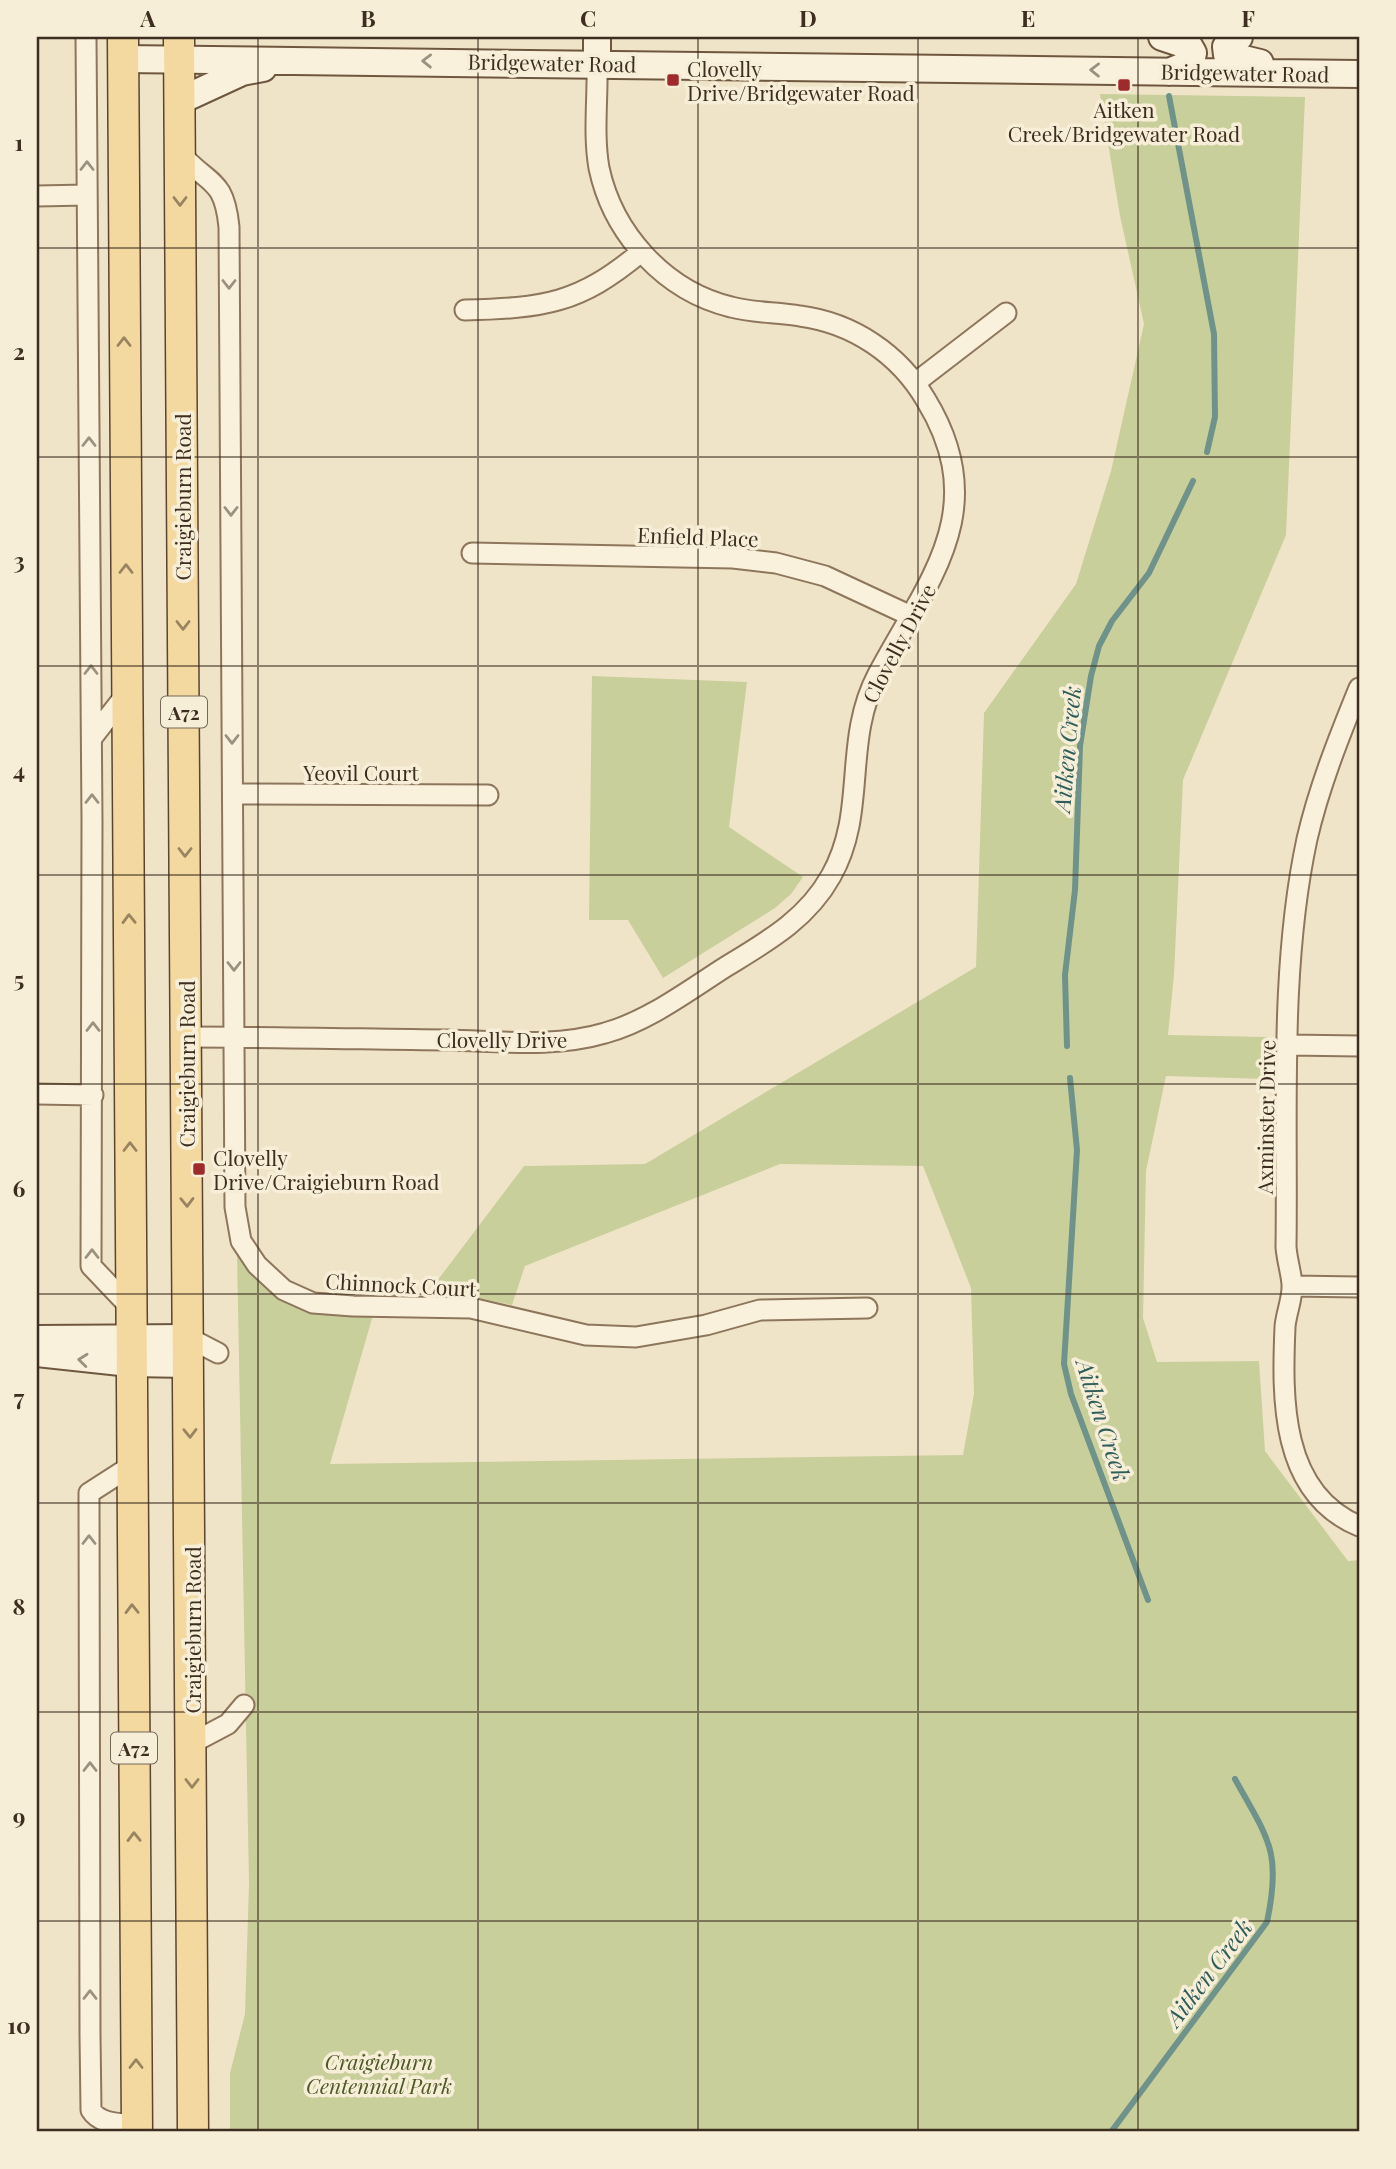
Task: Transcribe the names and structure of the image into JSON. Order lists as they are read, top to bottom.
{
  "streets": {
    "main road": ["Craigieburn Road", "A72"],
    "street": [
      "Bridgewater Road",
      "Enfield Place",
      "Clovelly Drive",
      "Yeovil Court",
      "Axminster Drive",
      "Chinnock Court"
    ]
  },
  "crossings": [
    ["Bridgewater Road", "Craigieburn Road"],
    ["Bridgewater Road", "Clovelly Drive"],
    ["Bridgewater Road", "A72"],
    ["Craigieburn Road", "Clovelly Drive"],
    ["Craigieburn Road", "Chinnock Court"],
    ["Enfield Place", "Clovelly Drive"],
    ["Clovelly Drive", "Chinnock Court"],
    ["Yeovil Court", "Chinnock Court"]
  ],
  "one_way": ["Bridgewater Road"],
  "water": ["Aitken Creek"],
  "parks": ["Craigieburn Centennial Park"],
  "places": {
    "transit": ["Clovelly Drive/Bridgewater Road", "Aitken Creek/Bridgewater Road", "Clovelly Drive/Craigieburn Road"]
  },
  "grid": {
    "columns": [
      "A",
      "B",
      "C",
      "D",
      "E",
      "F"
    ],
    "rows": [
      "1",
      "2",
      "3",
      "4",
      "5",
      "6",
      "7",
      "8",
      "9",
      "10"
    ]
  }
}
